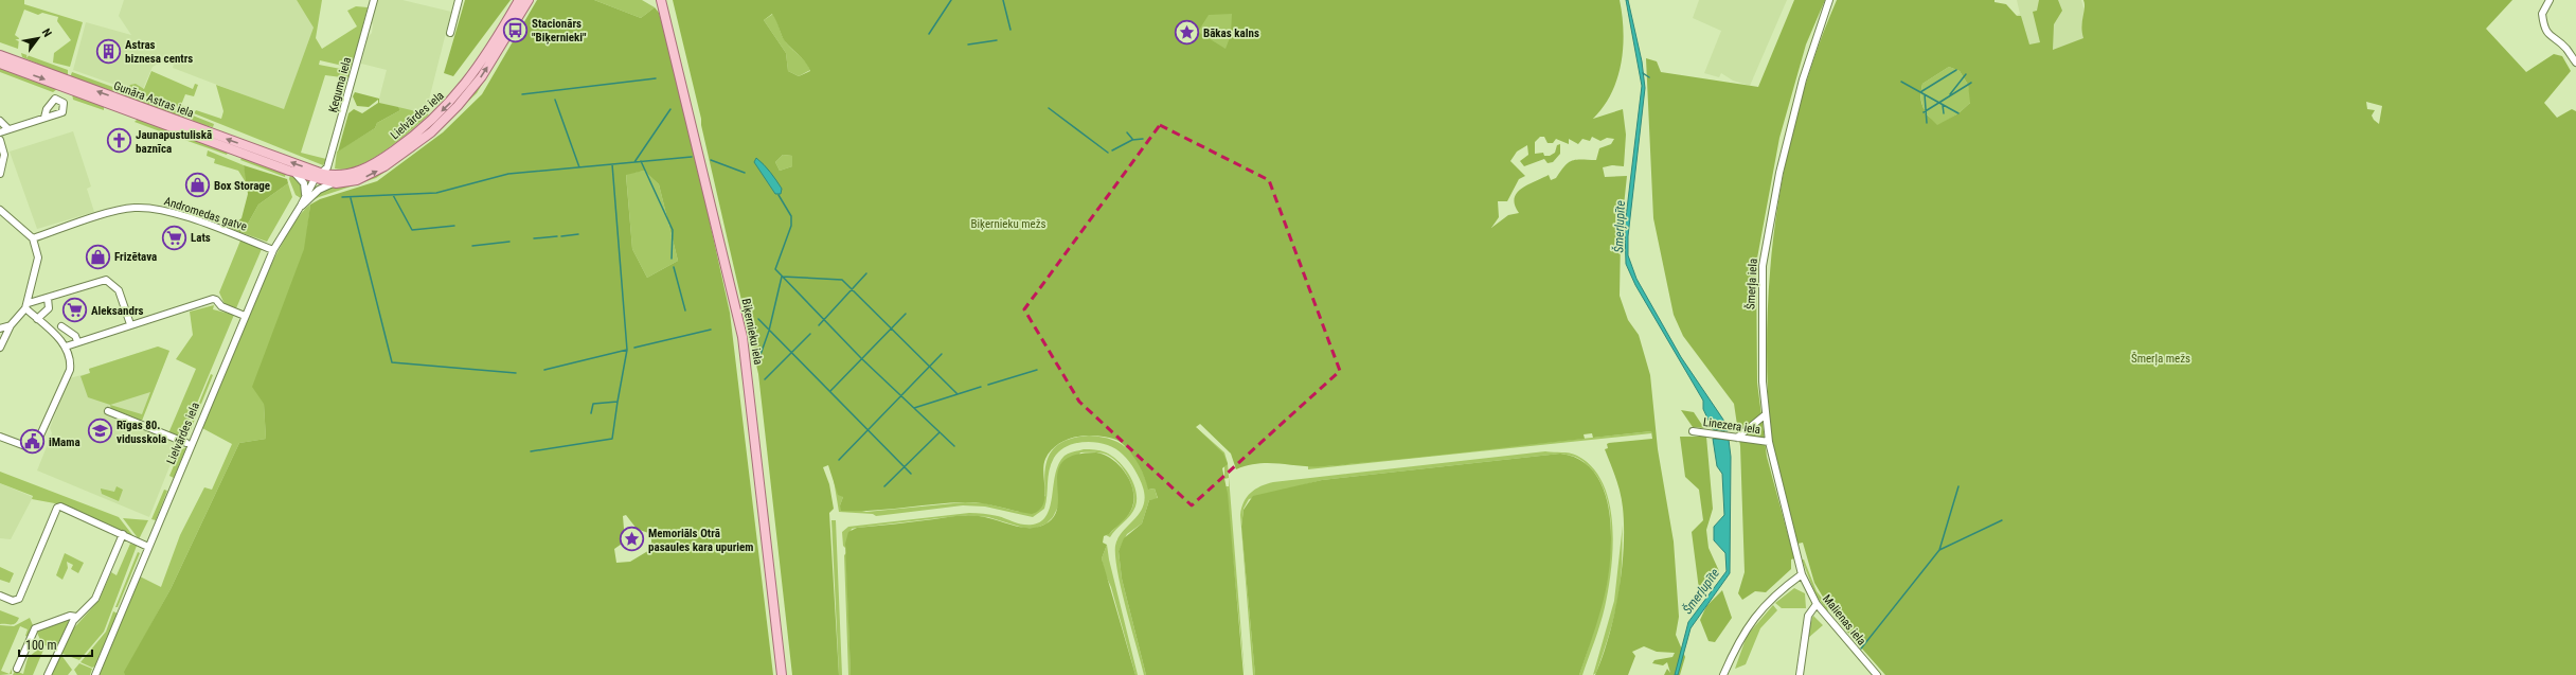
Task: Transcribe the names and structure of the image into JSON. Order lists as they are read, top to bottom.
{
  "streets": {
    "main road": ["Gunāra Astras iela", "Lielvārdes iela", "Biķernieku iela"],
    "street": [
      "Ķeguma iela",
      "Andromedas gatve",
      "Šmerļa iela",
      "Linezera iela",
      "Malienas iela"
    ]
  },
  "crossings": [
    ["Ķeguma iela", "Gunāra Astras iela"],
    ["Ķeguma iela", "Lielvārdes iela"],
    ["Gunāra Astras iela", "Lielvārdes iela"],
    ["Lielvārdes iela", "Andromedas gatve"],
    ["Šmerļa iela", "Linezera iela"],
    ["Šmerļa iela", "Malienas iela"]
  ],
  "water": ["Šmerļupīte"],
  "parks": ["Biķernieku mežs", "Šmerļa mežs"],
  "places": {
    "bus stop": ["Stacionārs \"Biķernieki\""],
    "place": ["Bākas kalns", "Memoriāls Otrā pasaules kara upuriem"],
    "building": ["Astras biznesa centrs"],
    "church": ["Jaunapustuliskā baznīca"],
    "shop": ["Box Storage", "Frizētava"],
    "supermarket": ["Lats", "Aleksandrs"],
    "school or university": ["Rīgas 80. vidusskola"],
    "public building": ["iMama"]
  },
  "scale_bar": "100 m",
  "north": "top right"
}
